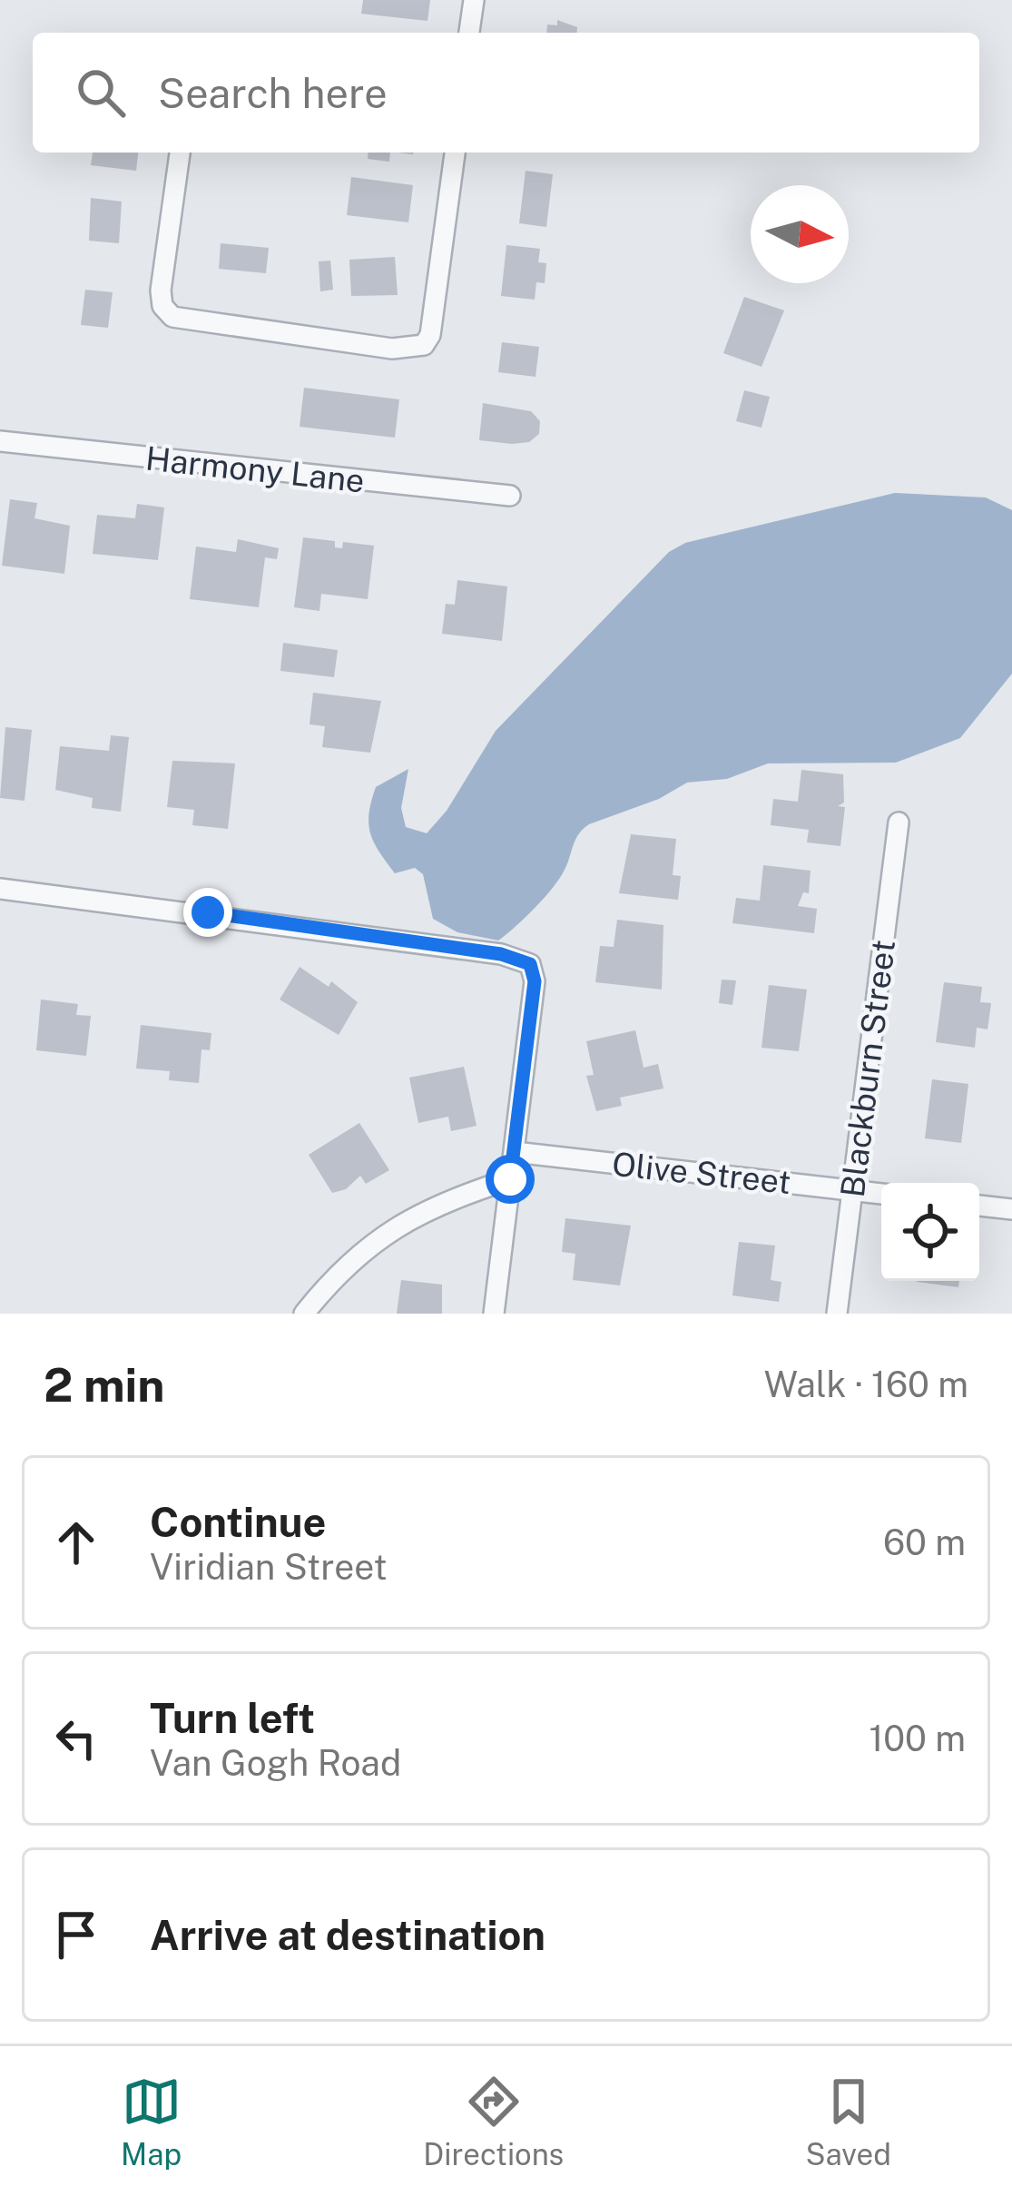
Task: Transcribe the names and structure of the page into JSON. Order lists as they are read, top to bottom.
{
  "streets": {
    "street": ["Harmony Lane", "Blackburn Street", "Olive Street"]
  },
  "crossings": [
    ["Blackburn Street", "Olive Street"]
  ],
  "north": "right",
  "page": {
    "search": "Search here",
    "heading": ["2 min", "Walk · 160 m"],
    "list": [
      ["Continue", "Viridian Street", "60 m"],
      ["Turn left", "Van Gogh Road", "100 m"],
      "Arrive at destination"
    ],
    "nav": ["Map", "Directions", "Saved"]
  }
}
